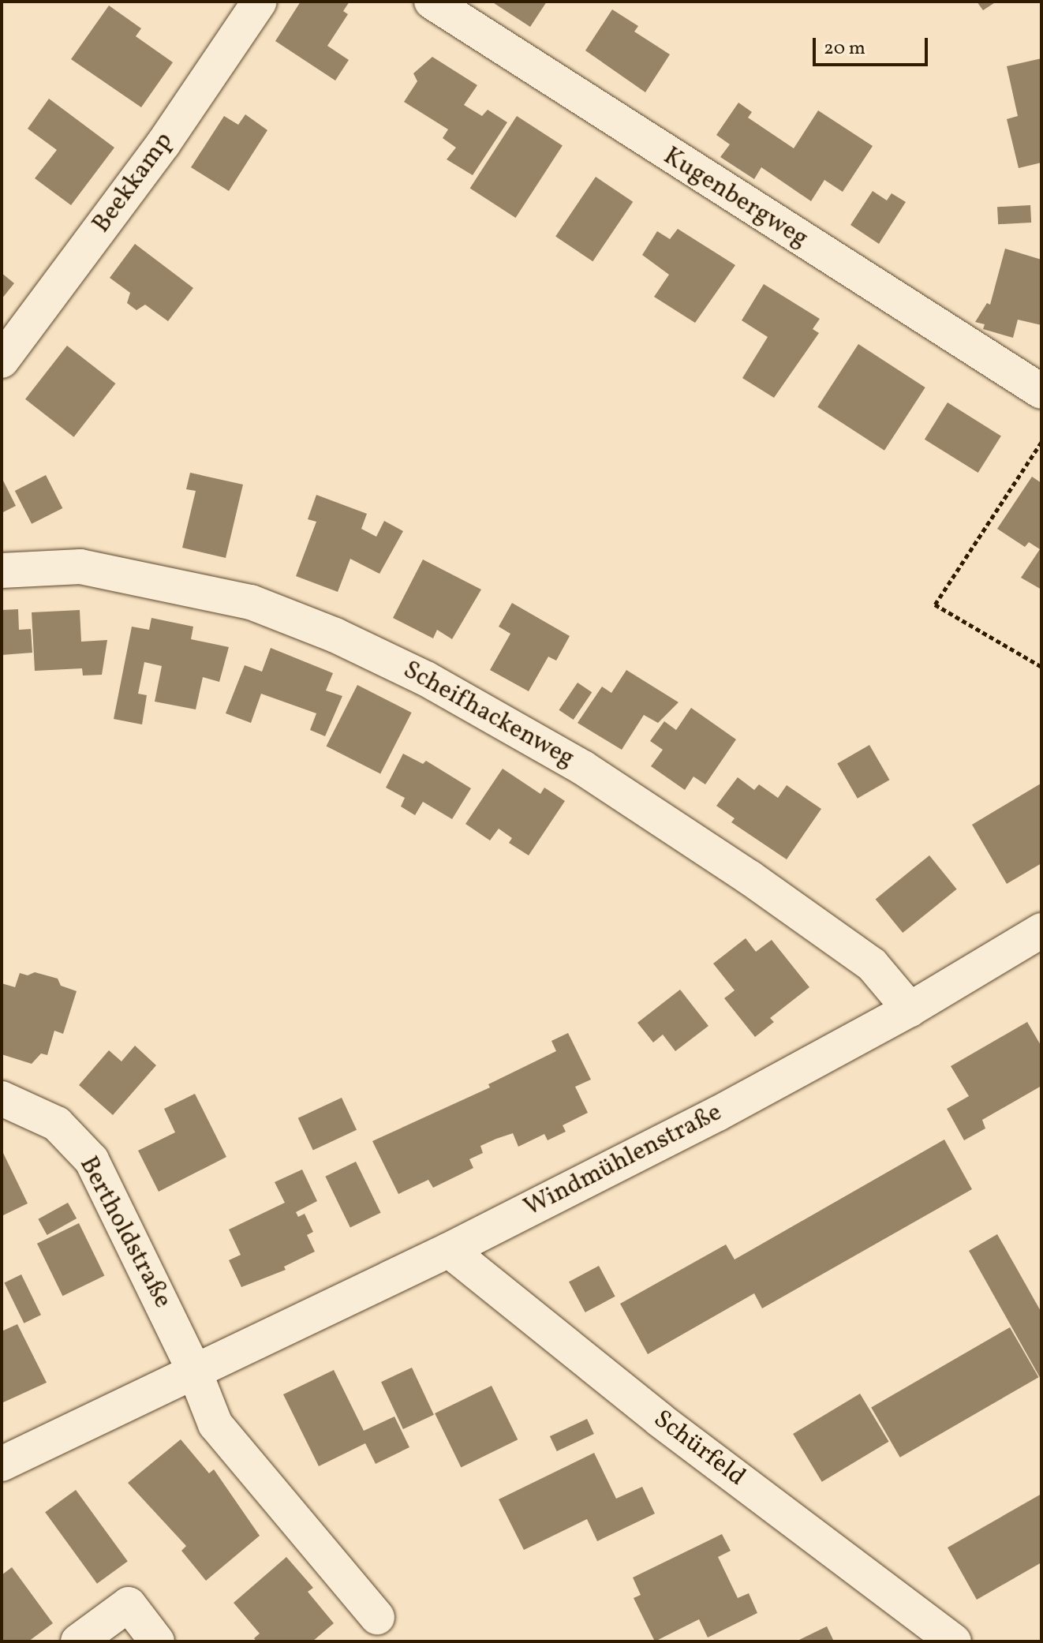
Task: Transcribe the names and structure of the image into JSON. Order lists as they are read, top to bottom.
{
  "streets": {
    "street": [
      "Beekkamp",
      "Kugenbergweg",
      "Scheifhackenweg",
      "Windmühlenstraße",
      "Bertholdstraße",
      "Schürfeld"
    ]
  },
  "crossings": [
    ["Scheifhackenweg", "Windmühlenstraße"],
    ["Windmühlenstraße", "Bertholdstraße"],
    ["Windmühlenstraße", "Schürfeld"]
  ],
  "scale_bar": "20 m"
}
